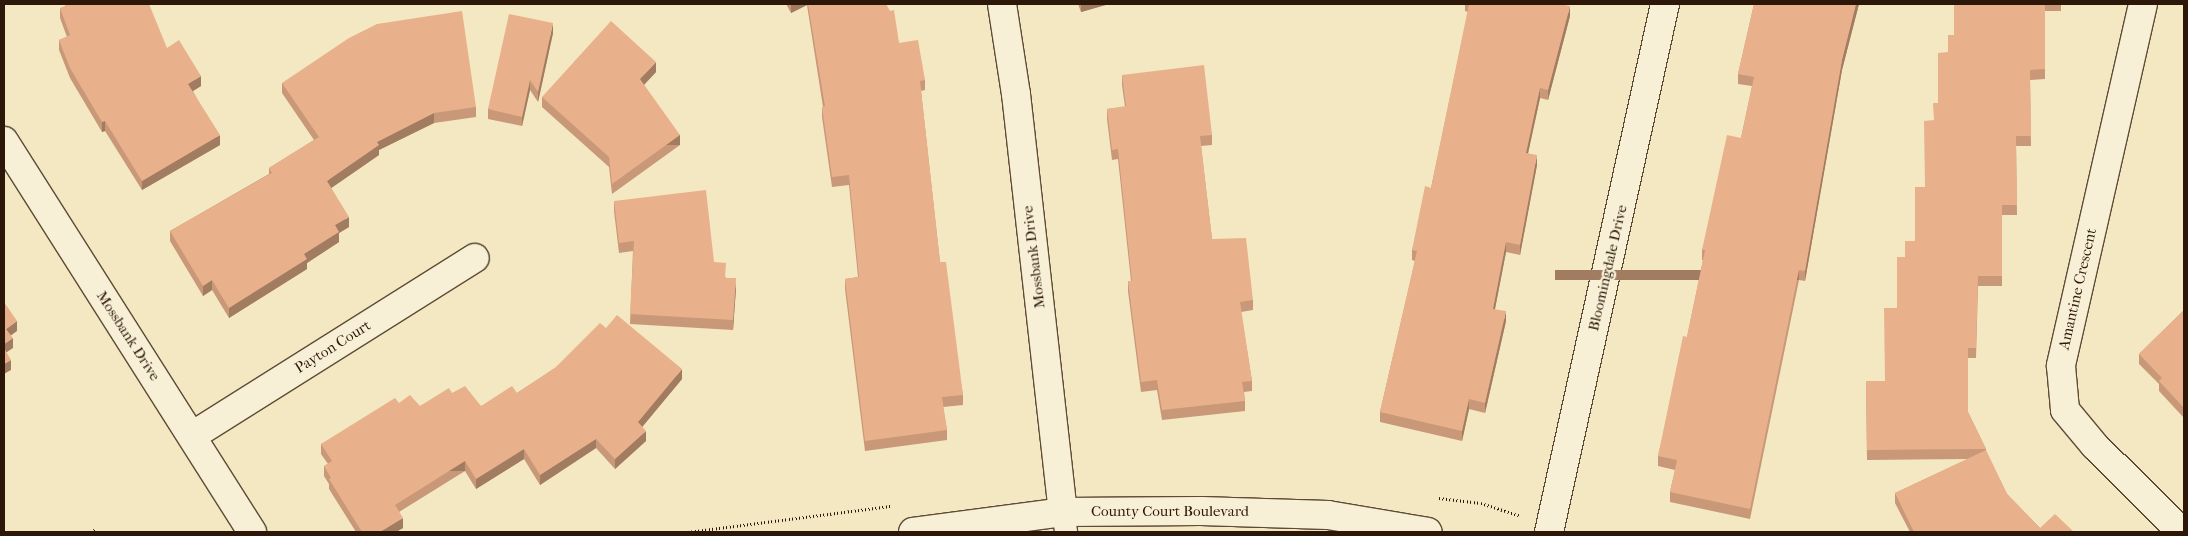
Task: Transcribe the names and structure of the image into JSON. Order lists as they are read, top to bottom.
{
  "streets": {
    "street": [
      "Mossbank Drive",
      "Bloomingdale Drive",
      "Amantine Crescent",
      "Payton Court",
      "County Court Boulevard"
    ]
  },
  "crossings": [
    ["Mossbank Drive", "Payton Court"],
    ["Mossbank Drive", "County Court Boulevard"]
  ]
}
